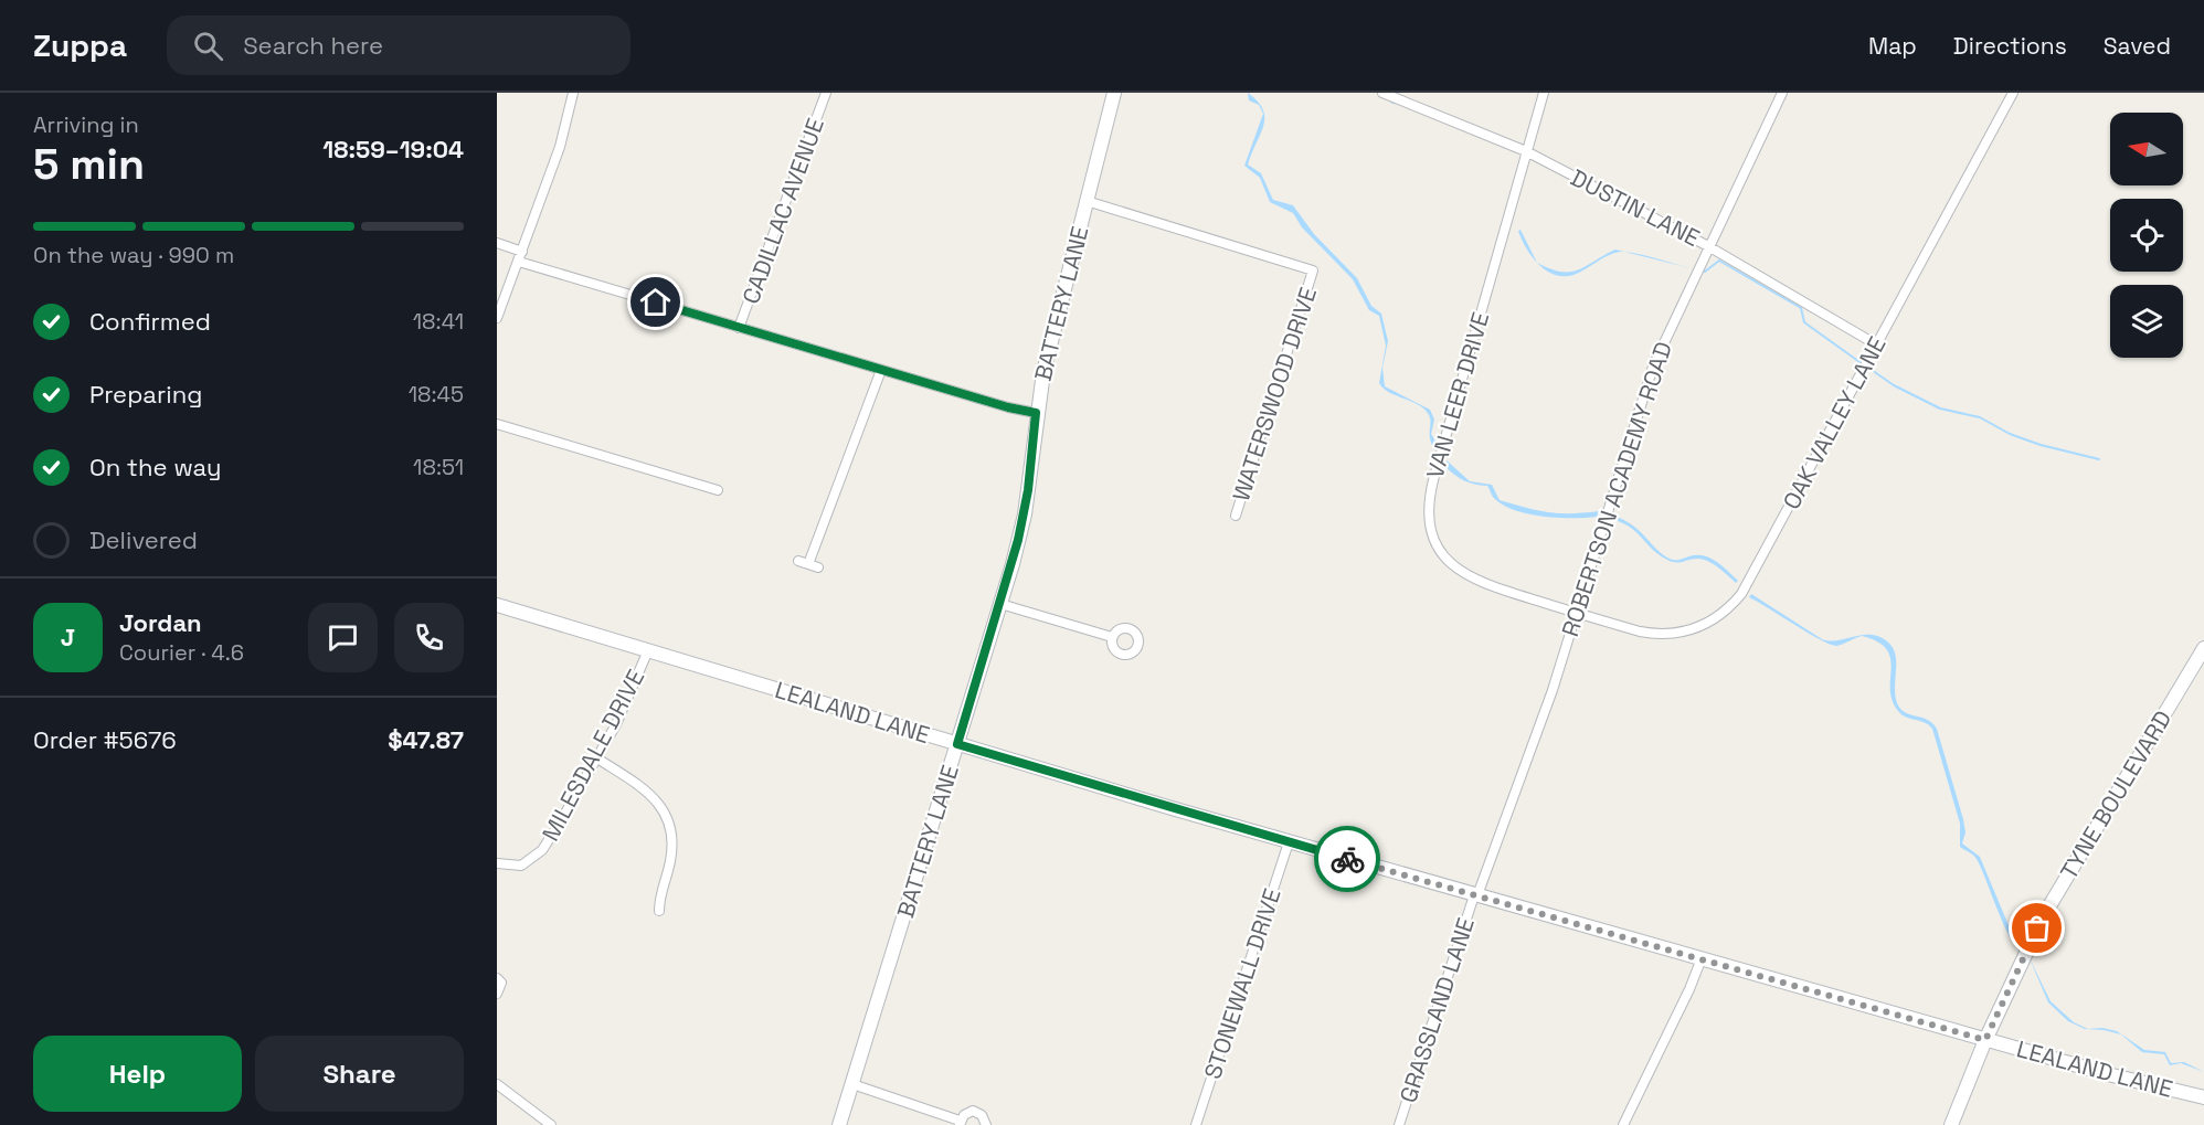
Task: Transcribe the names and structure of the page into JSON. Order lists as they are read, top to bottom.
{
  "streets": {
    "street": [
      "DUSTIN LANE",
      "CADILLAC AVENUE",
      "BATTERY LANE",
      "WATERSWOOD DRIVE",
      "VAN LEER DRIVE",
      "OAK VALLEY LANE",
      "ROBERTSON ACADEMY ROAD",
      "LEALAND LANE",
      "MILESDALE DRIVE",
      "TYNE BOULEVARD",
      "STONEWALL DRIVE",
      "GRASSLAND LANE"
    ]
  },
  "crossings": [
    ["DUSTIN LANE", "VAN LEER DRIVE"],
    ["DUSTIN LANE", "OAK VALLEY LANE"],
    ["DUSTIN LANE", "ROBERTSON ACADEMY ROAD"],
    ["BATTERY LANE", "WATERSWOOD DRIVE"],
    ["BATTERY LANE", "LEALAND LANE"],
    ["VAN LEER DRIVE", "OAK VALLEY LANE"],
    ["VAN LEER DRIVE", "ROBERTSON ACADEMY ROAD"],
    ["OAK VALLEY LANE", "ROBERTSON ACADEMY ROAD"],
    ["ROBERTSON ACADEMY ROAD", "LEALAND LANE"],
    ["ROBERTSON ACADEMY ROAD", "GRASSLAND LANE"],
    ["LEALAND LANE", "MILESDALE DRIVE"],
    ["LEALAND LANE", "TYNE BOULEVARD"],
    ["LEALAND LANE", "STONEWALL DRIVE"],
    ["LEALAND LANE", "GRASSLAND LANE"]
  ],
  "north": "left",
  "page": {
    "header": "Zuppa",
    "search": "Search here",
    "nav": ["Map", "Directions", "Saved"],
    "heading": ["5 min", "Arriving in", "18:59–19:04"],
    "panel": [
      "Jordan",
      "Courier · 4.6",
      "Order #5676",
      "$47.87"
    ],
    "bar": "On the way · 990 m",
    "list": [
      ["Confirmed", "18:41"],
      ["Preparing", "18:45"],
      ["On the way", "18:51"],
      "Delivered"
    ],
    "round": "J",
    "buttons": ["Help", "Share"]
  }
}
